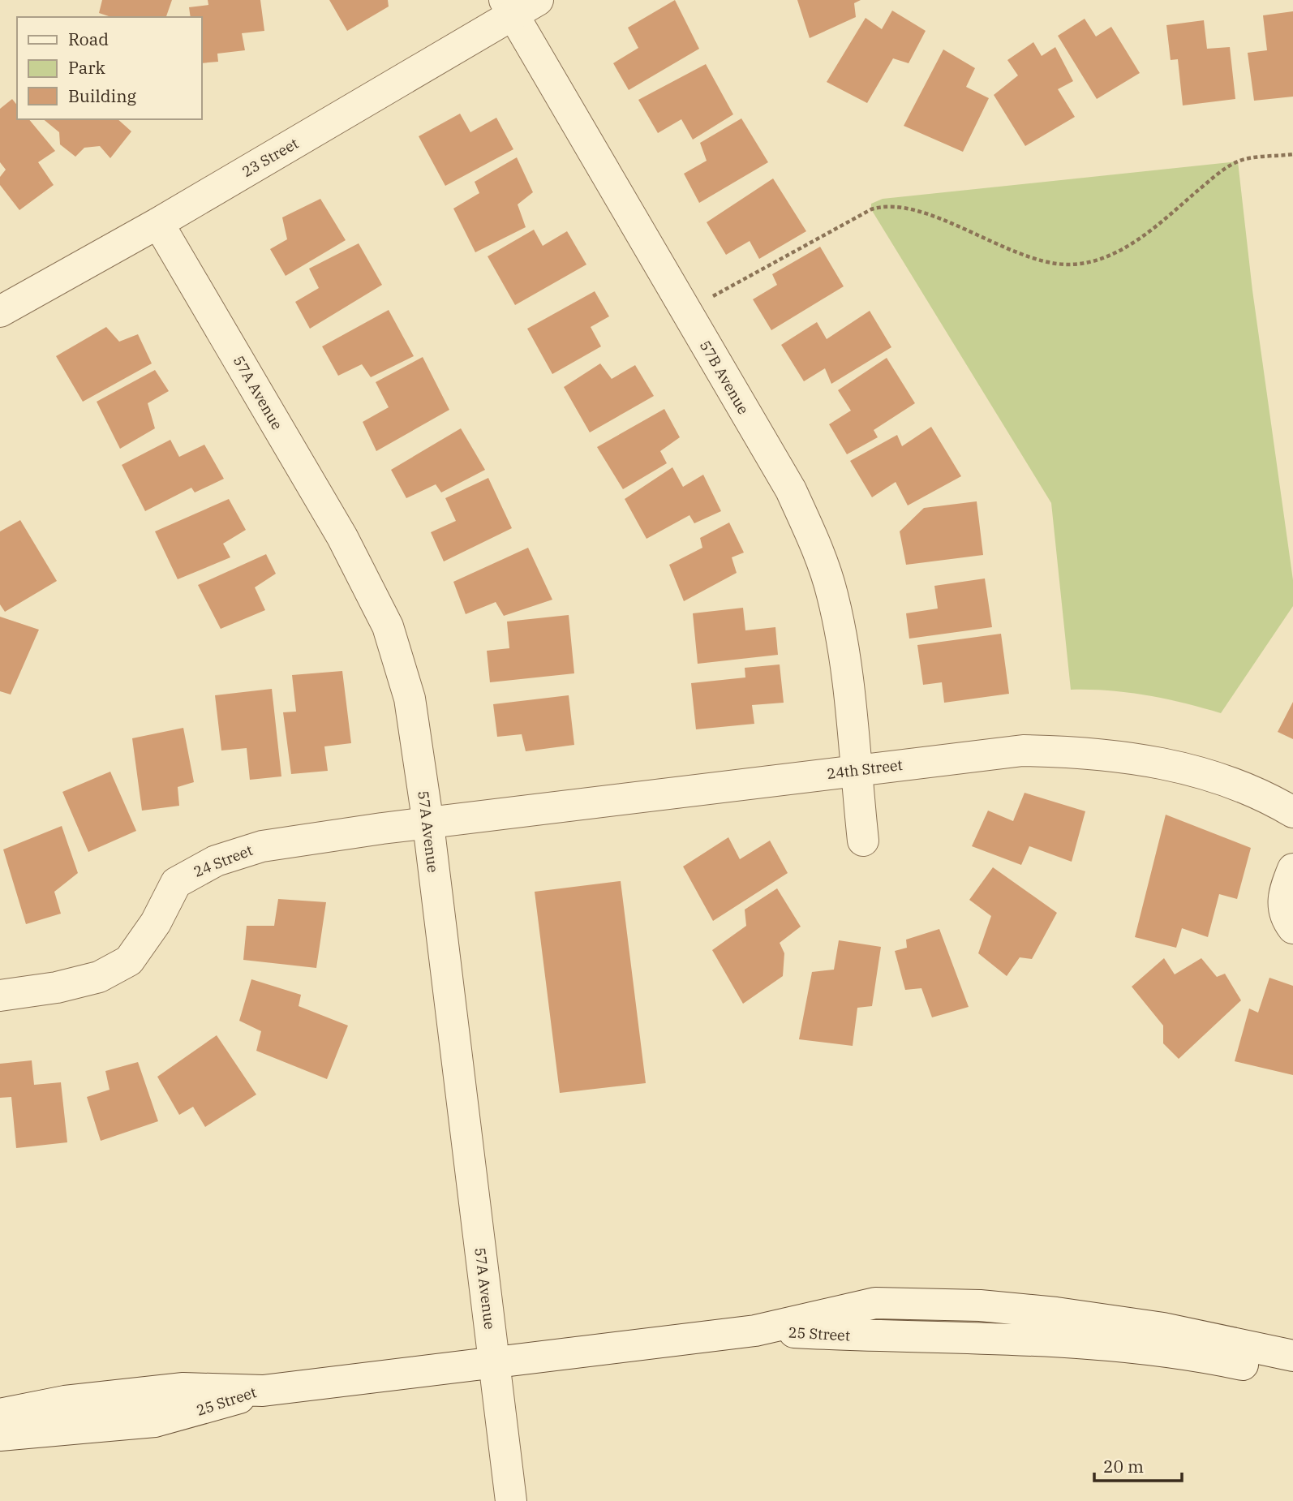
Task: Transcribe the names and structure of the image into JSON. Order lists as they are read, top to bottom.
{
  "streets": {
    "street": [
      "23 Street",
      "57B Avenue",
      "57A Avenue",
      "24th Street",
      "24 Street",
      "25 Street"
    ]
  },
  "crossings": [
    ["23 Street", "57B Avenue"],
    ["23 Street", "57A Avenue"],
    ["57B Avenue", "24th Street"],
    ["57A Avenue", "24th Street"],
    ["57A Avenue", "24 Street"],
    ["24th Street", "24 Street"]
  ],
  "legend": ["Road", "Park", "Building"],
  "scale_bar": "20 m"
}
